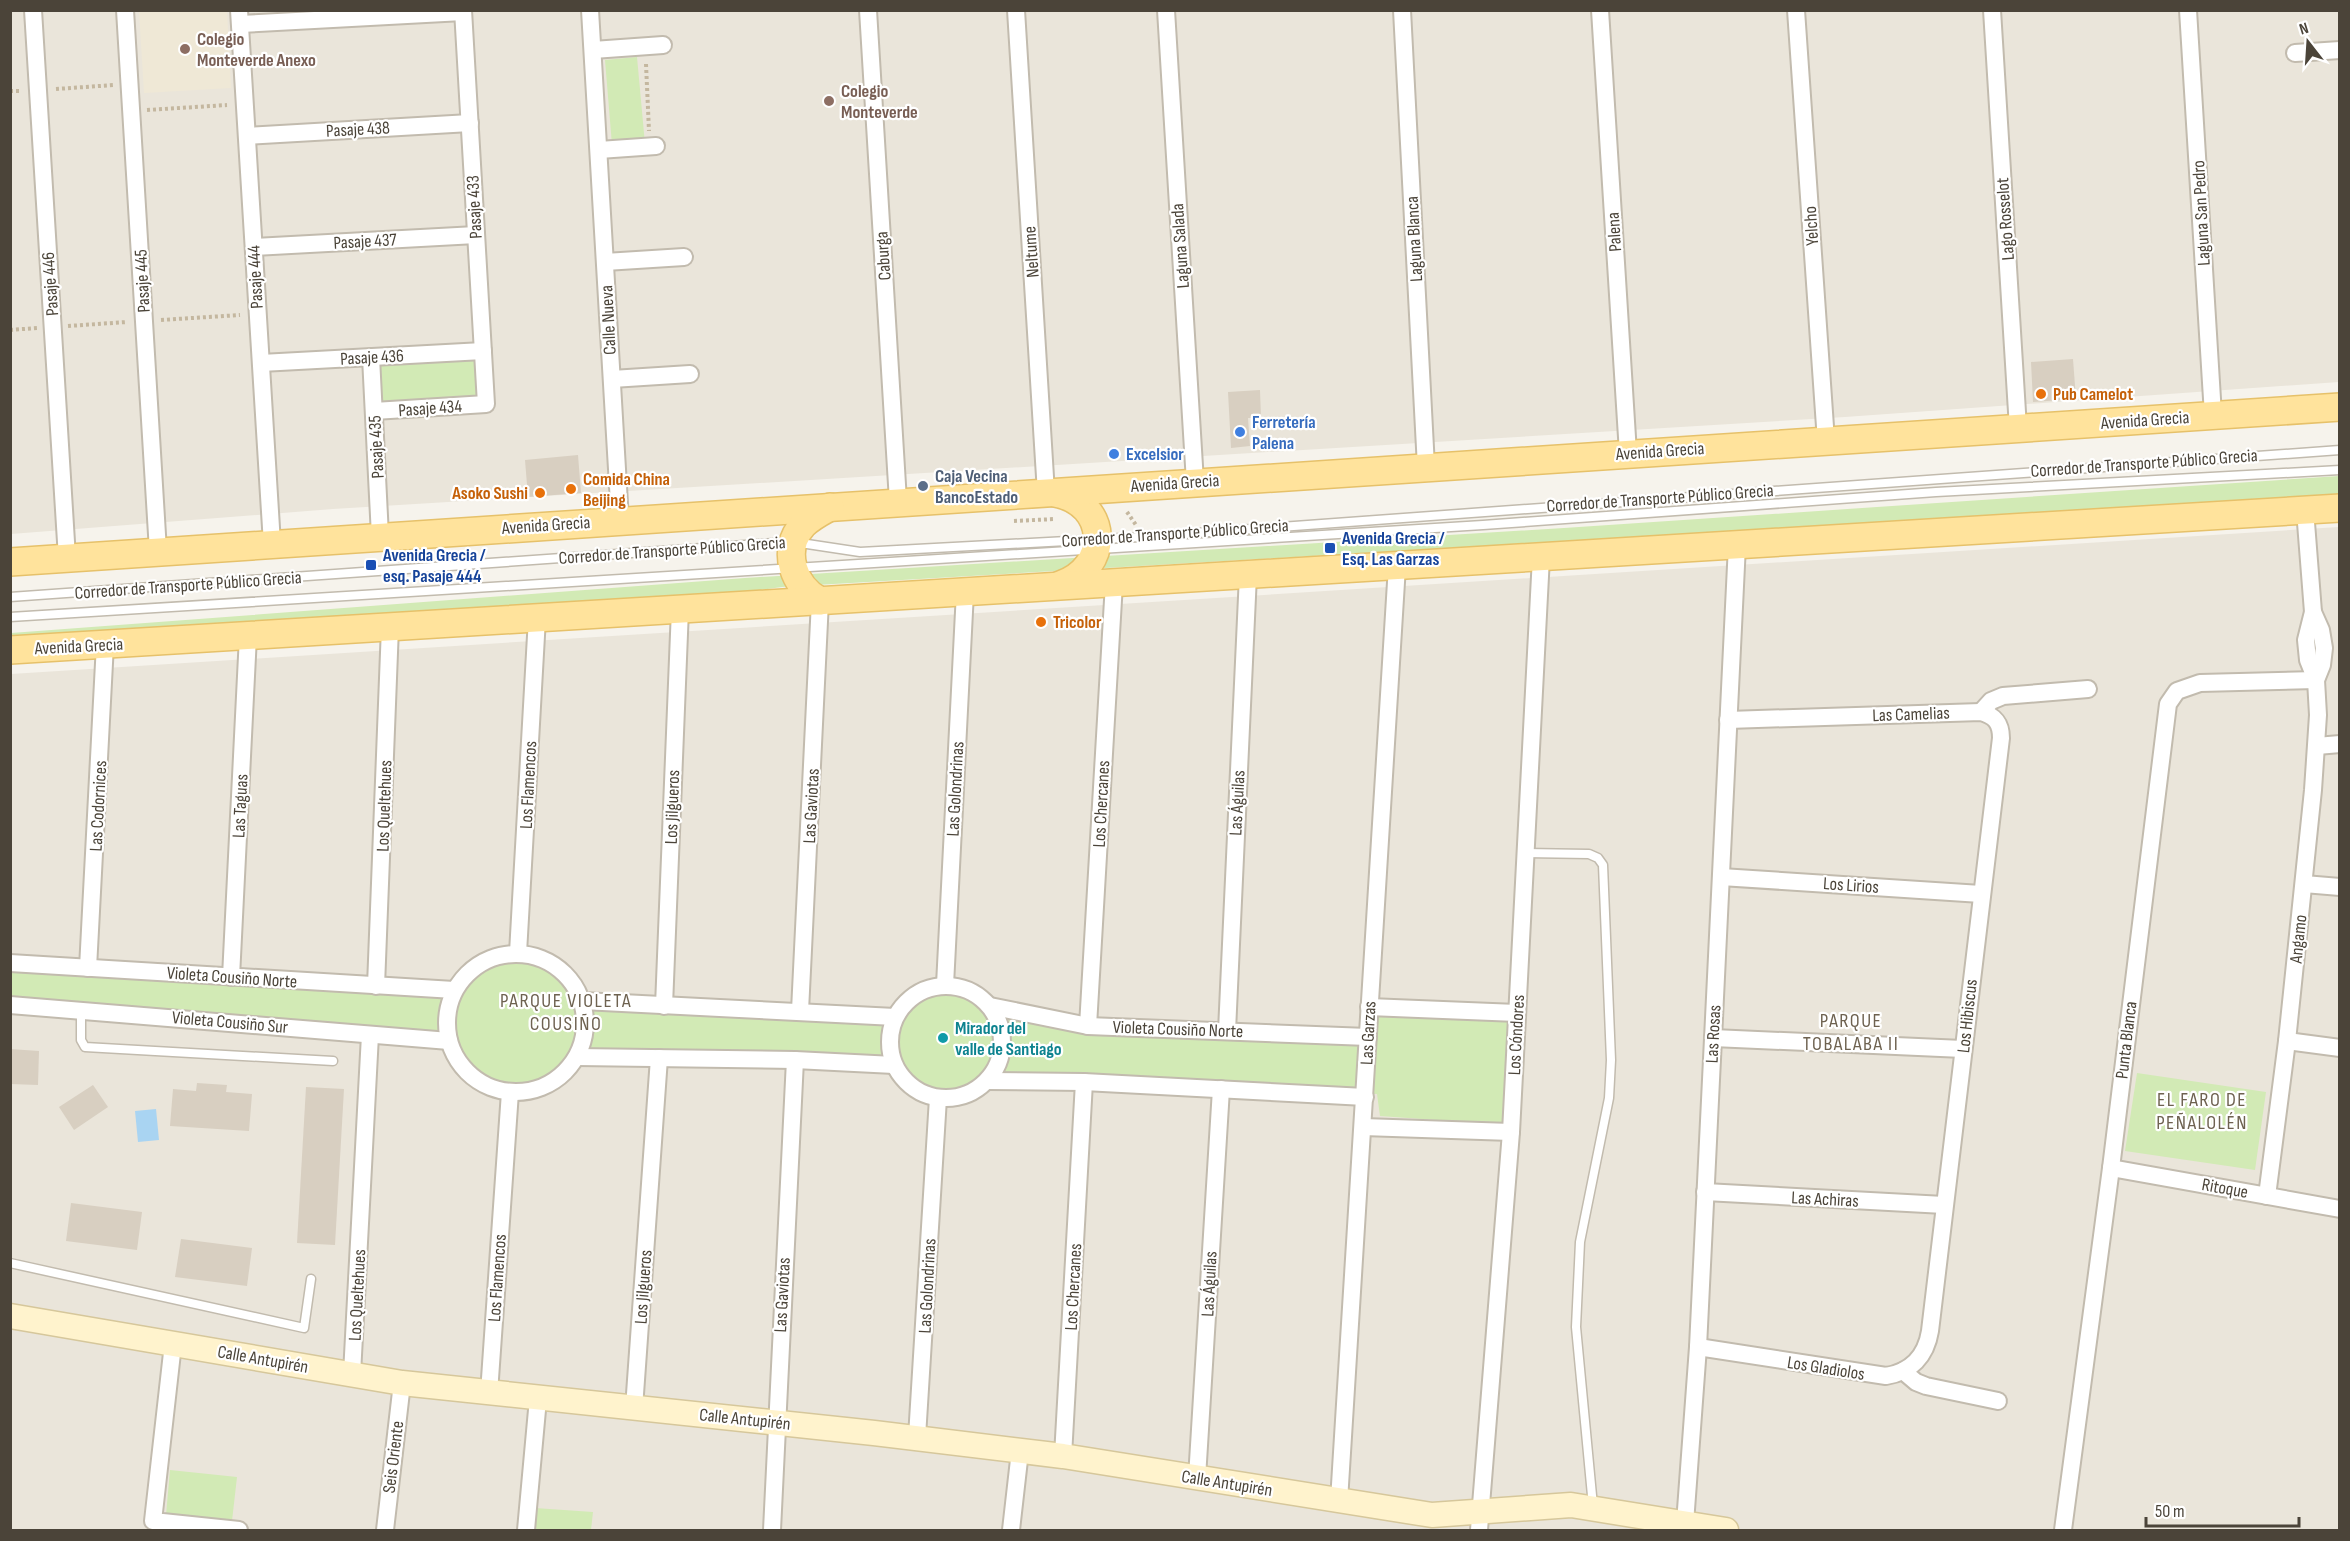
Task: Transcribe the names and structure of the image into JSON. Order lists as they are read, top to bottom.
{
  "streets": {
    "main road": ["Avenida Grecia"],
    "street": [
      "Pasaje 438",
      "Pasaje 433",
      "Laguna San Pedro",
      "Lago Rosselot",
      "Yelcho",
      "Palena",
      "Laguna Blanca",
      "Pasaje 437",
      "Laguna Salada",
      "Neltume",
      "Caburga",
      "Pasaje 444",
      "Pasaje 445",
      "Pasaje 446",
      "Calle Nueva",
      "Pasaje 436",
      "Pasaje 434",
      "Pasaje 435",
      "Las Camelias",
      "Los Flamencos",
      "Las Golondrinas",
      "Las Águilas",
      "Los Chercanes",
      "Las Codornices",
      "Las Taguas",
      "Los Queltehues",
      "Las Gaviotas",
      "Los Jilgueros",
      "Los Lirios",
      "Angamo",
      "Violeta Cousiño Norte",
      "Los Hibiscus",
      "Violeta Cousiño Sur",
      "Las Garzas",
      "Las Rosas",
      "Los Cóndores",
      "Punta Blanca",
      "Ritoque",
      "Las Achiras",
      "Calle Antupirén",
      "Los Gladiolos",
      "Seis Oriente"
    ],
    "lane": ["Corredor de Transporte Público Grecia"]
  },
  "crossings": [
    ["Pasaje 438", "Pasaje 433"],
    ["Pasaje 438", "Pasaje 444"],
    ["Pasaje 433", "Pasaje 437"],
    ["Pasaje 433", "Pasaje 436"],
    ["Pasaje 433", "Pasaje 434"],
    ["Laguna San Pedro", "Avenida Grecia"],
    ["Lago Rosselot", "Avenida Grecia"],
    ["Yelcho", "Avenida Grecia"],
    ["Palena", "Avenida Grecia"],
    ["Laguna Blanca", "Avenida Grecia"],
    ["Pasaje 437", "Pasaje 444"],
    ["Laguna Salada", "Avenida Grecia"],
    ["Neltume", "Avenida Grecia"],
    ["Caburga", "Avenida Grecia"],
    ["Pasaje 444", "Pasaje 436"],
    ["Pasaje 444", "Avenida Grecia"],
    ["Pasaje 445", "Avenida Grecia"],
    ["Pasaje 446", "Avenida Grecia"],
    ["Calle Nueva", "Avenida Grecia"],
    ["Pasaje 436", "Pasaje 435"],
    ["Pasaje 434", "Pasaje 435"],
    ["Avenida Grecia", "Pasaje 435"],
    ["Avenida Grecia", "Los Flamencos"],
    ["Avenida Grecia", "Las Golondrinas"],
    ["Avenida Grecia", "Las Águilas"],
    ["Avenida Grecia", "Los Chercanes"],
    ["Avenida Grecia", "Las Codornices"],
    ["Avenida Grecia", "Las Taguas"],
    ["Avenida Grecia", "Los Queltehues"],
    ["Avenida Grecia", "Las Gaviotas"],
    ["Avenida Grecia", "Los Jilgueros"],
    ["Avenida Grecia", "Angamo"],
    ["Avenida Grecia", "Las Garzas"],
    ["Avenida Grecia", "Las Rosas"],
    ["Avenida Grecia", "Los Cóndores"],
    ["Las Camelias", "Los Hibiscus"],
    ["Las Camelias", "Las Rosas"],
    ["Los Flamencos", "Violeta Cousiño Norte"],
    ["Los Flamencos", "Violeta Cousiño Sur"],
    ["Los Flamencos", "Calle Antupirén"],
    ["Las Golondrinas", "Violeta Cousiño Norte"],
    ["Las Golondrinas", "Calle Antupirén"],
    ["Las Águilas", "Violeta Cousiño Norte"],
    ["Las Águilas", "Calle Antupirén"],
    ["Los Chercanes", "Violeta Cousiño Norte"],
    ["Los Chercanes", "Calle Antupirén"],
    ["Las Codornices", "Violeta Cousiño Norte"],
    ["Las Taguas", "Violeta Cousiño Norte"],
    ["Los Queltehues", "Violeta Cousiño Norte"],
    ["Los Queltehues", "Violeta Cousiño Sur"],
    ["Los Queltehues", "Calle Antupirén"],
    ["Las Gaviotas", "Calle Antupirén"],
    ["Los Jilgueros", "Calle Antupirén"],
    ["Los Lirios", "Los Hibiscus"],
    ["Los Lirios", "Las Rosas"],
    ["Angamo", "Punta Blanca"],
    ["Angamo", "Ritoque"],
    ["Violeta Cousiño Norte", "Violeta Cousiño Sur"],
    ["Violeta Cousiño Norte", "Las Garzas"],
    ["Los Hibiscus", "Las Achiras"],
    ["Los Hibiscus", "Los Gladiolos"],
    ["Las Garzas", "Calle Antupirén"],
    ["Las Rosas", "Las Achiras"],
    ["Las Rosas", "Calle Antupirén"],
    ["Las Rosas", "Los Gladiolos"],
    ["Los Cóndores", "Calle Antupirén"],
    ["Punta Blanca", "Ritoque"],
    ["Calle Antupirén", "Seis Oriente"]
  ],
  "districts": ["PARQUE VIOLETA COUSIÑO", "PARQUE TOBALABA II", "EL FARO DE PEÑALOLÉN"],
  "places": {
    "other": [
      "Colegio Monteverde Anexo",
      "Colegio Monteverde",
      "Pub Camelot",
      "Ferretería Palena",
      "Excelsior",
      "Caja Vecina BancoEstado",
      "Comida China Beijing",
      "Asoko Sushi",
      "Tricolor",
      "Mirador del valle de Santiago"
    ],
    "transit": ["Avenida Grecia / Esq. Las Garzas", "Avenida Grecia / esq. Pasaje 444"]
  },
  "scale_bar": "50 m",
  "north": "top"
}
